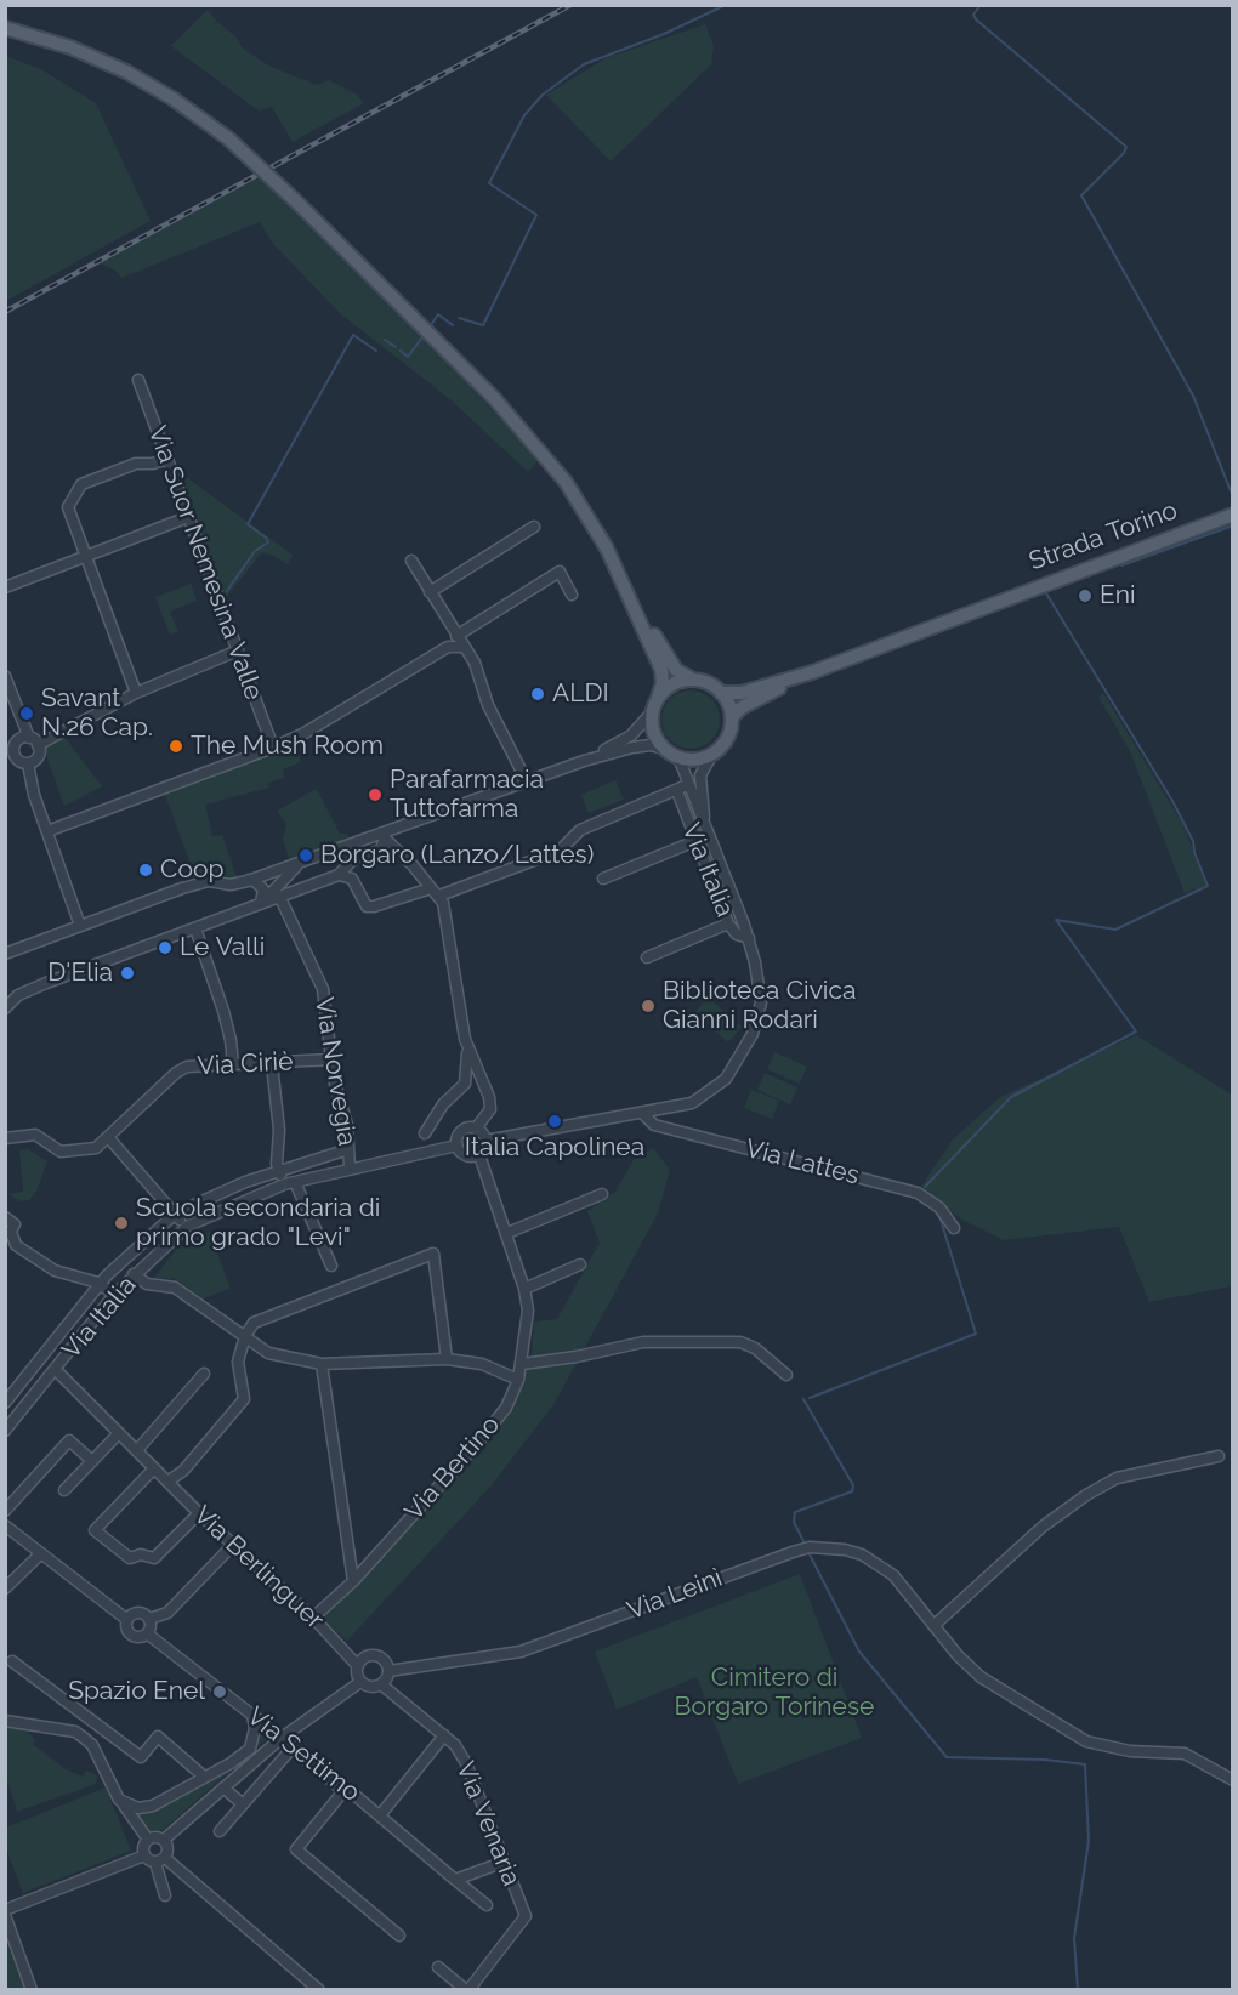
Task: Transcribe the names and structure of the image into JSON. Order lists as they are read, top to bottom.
{
  "streets": {
    "main road": ["Strada Torino"],
    "street": [
      "Via Suor Nemesina Valle",
      "Via Italia",
      "Via Ciriè",
      "Via Norvegia",
      "Via Lattes",
      "Via Bertino",
      "Via Berlinguer",
      "Via Leinì",
      "Via Settimo",
      "Via Venaria"
    ]
  },
  "crossings": [
    ["Via Italia", "Via Norvegia"],
    ["Via Italia", "Via Lattes"],
    ["Via Italia", "Via Bertino"],
    ["Via Italia", "Via Berlinguer"],
    ["Via Ciriè", "Via Norvegia"],
    ["Via Bertino", "Via Berlinguer"],
    ["Via Berlinguer", "Via Leinì"],
    ["Via Berlinguer", "Via Venaria"],
    ["Via Leinì", "Via Venaria"],
    ["Via Settimo", "Via Venaria"]
  ],
  "parks": ["Cimitero di Borgaro Torinese"],
  "places": [
    "Eni",
    "ALDI",
    "Savant N.26 Cap.",
    "The Mush Room",
    "Parafarmacia Tuttofarma",
    "Borgaro (Lanzo/Lattes)",
    "Coop",
    "Le Valli",
    "D'Elia",
    "Biblioteca Civica Gianni Rodari",
    "Italia Capolinea",
    "Scuola secondaria di primo grado \"Levi\"",
    "Spazio Enel"
  ]
}
